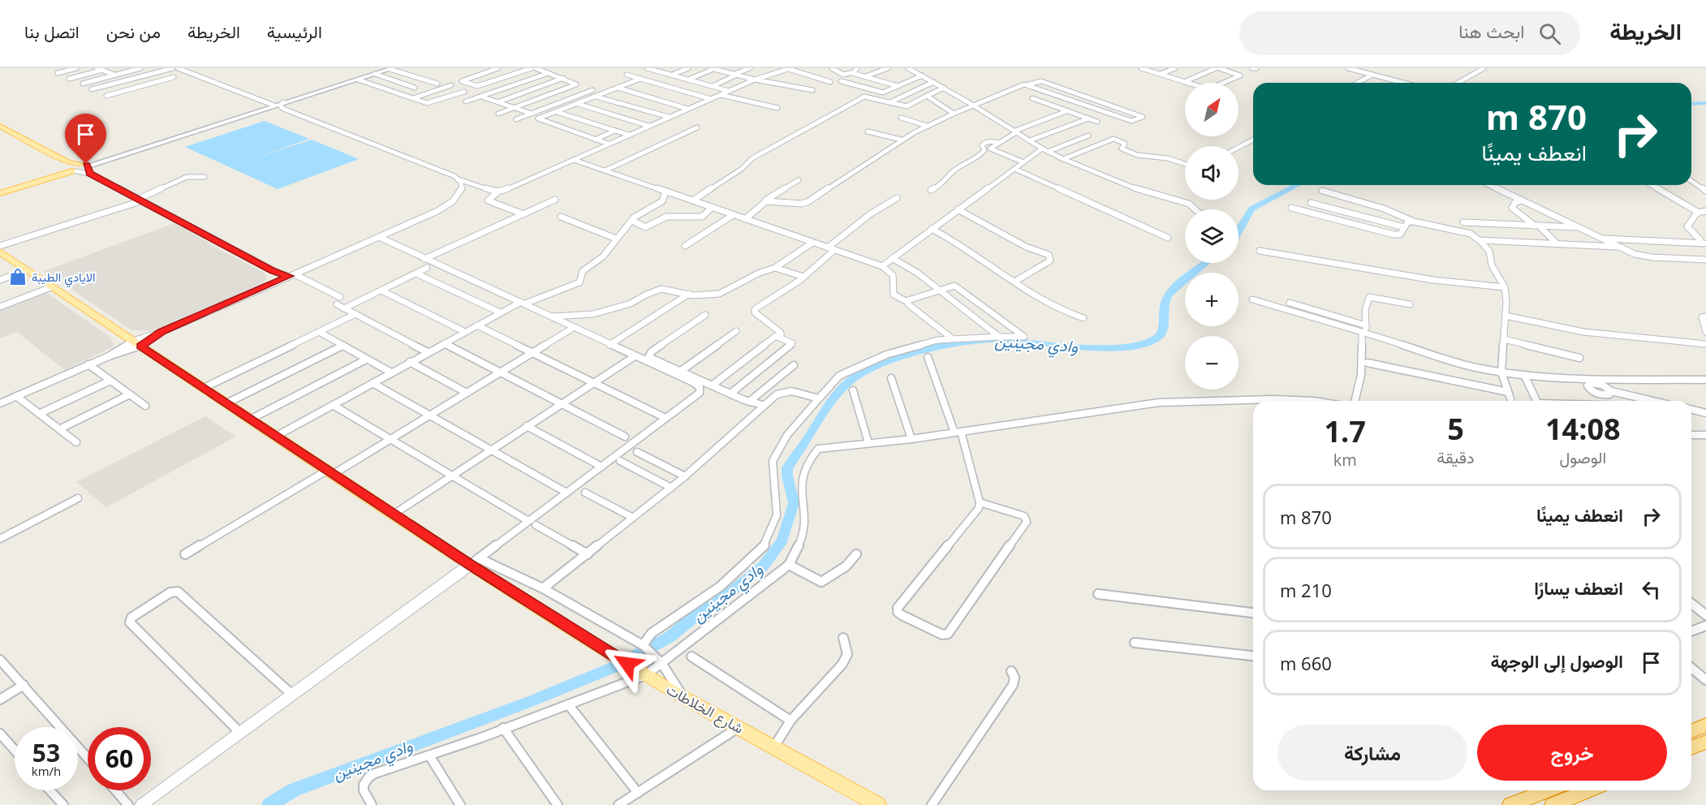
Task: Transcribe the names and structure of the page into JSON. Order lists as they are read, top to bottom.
{
  "streets": {
    "main road": ["شارع الخلاطات"]
  },
  "water": ["وادي مجينين"],
  "places": {
    "shop": ["الايادي الطيبة"]
  },
  "north": "top right",
  "page": {
    "header": "الخريطة",
    "search": "ابحث هنا",
    "nav": [
      "الرئيسية",
      "الخريطة",
      "من نحن",
      "اتصل بنا"
    ],
    "map_buttons": ["+", "−"],
    "turn": ["870 m", "انعطف يمينًا"],
    "eta": [
      "14:08",
      "الوصول",
      "5",
      "دقيقة",
      "1.7",
      "km"
    ],
    "list": [
      {
        "name": "انعطف يمينًا",
        "value": "870 m"
      },
      {
        "name": "انعطف يسارًا",
        "value": "210 m"
      },
      {
        "name": "الوصول إلى الوجهة",
        "value": "660 m"
      }
    ],
    "buttons": ["خروج", "مشاركة"],
    "speed": "53 km/h",
    "limit": "60"
  }
}
